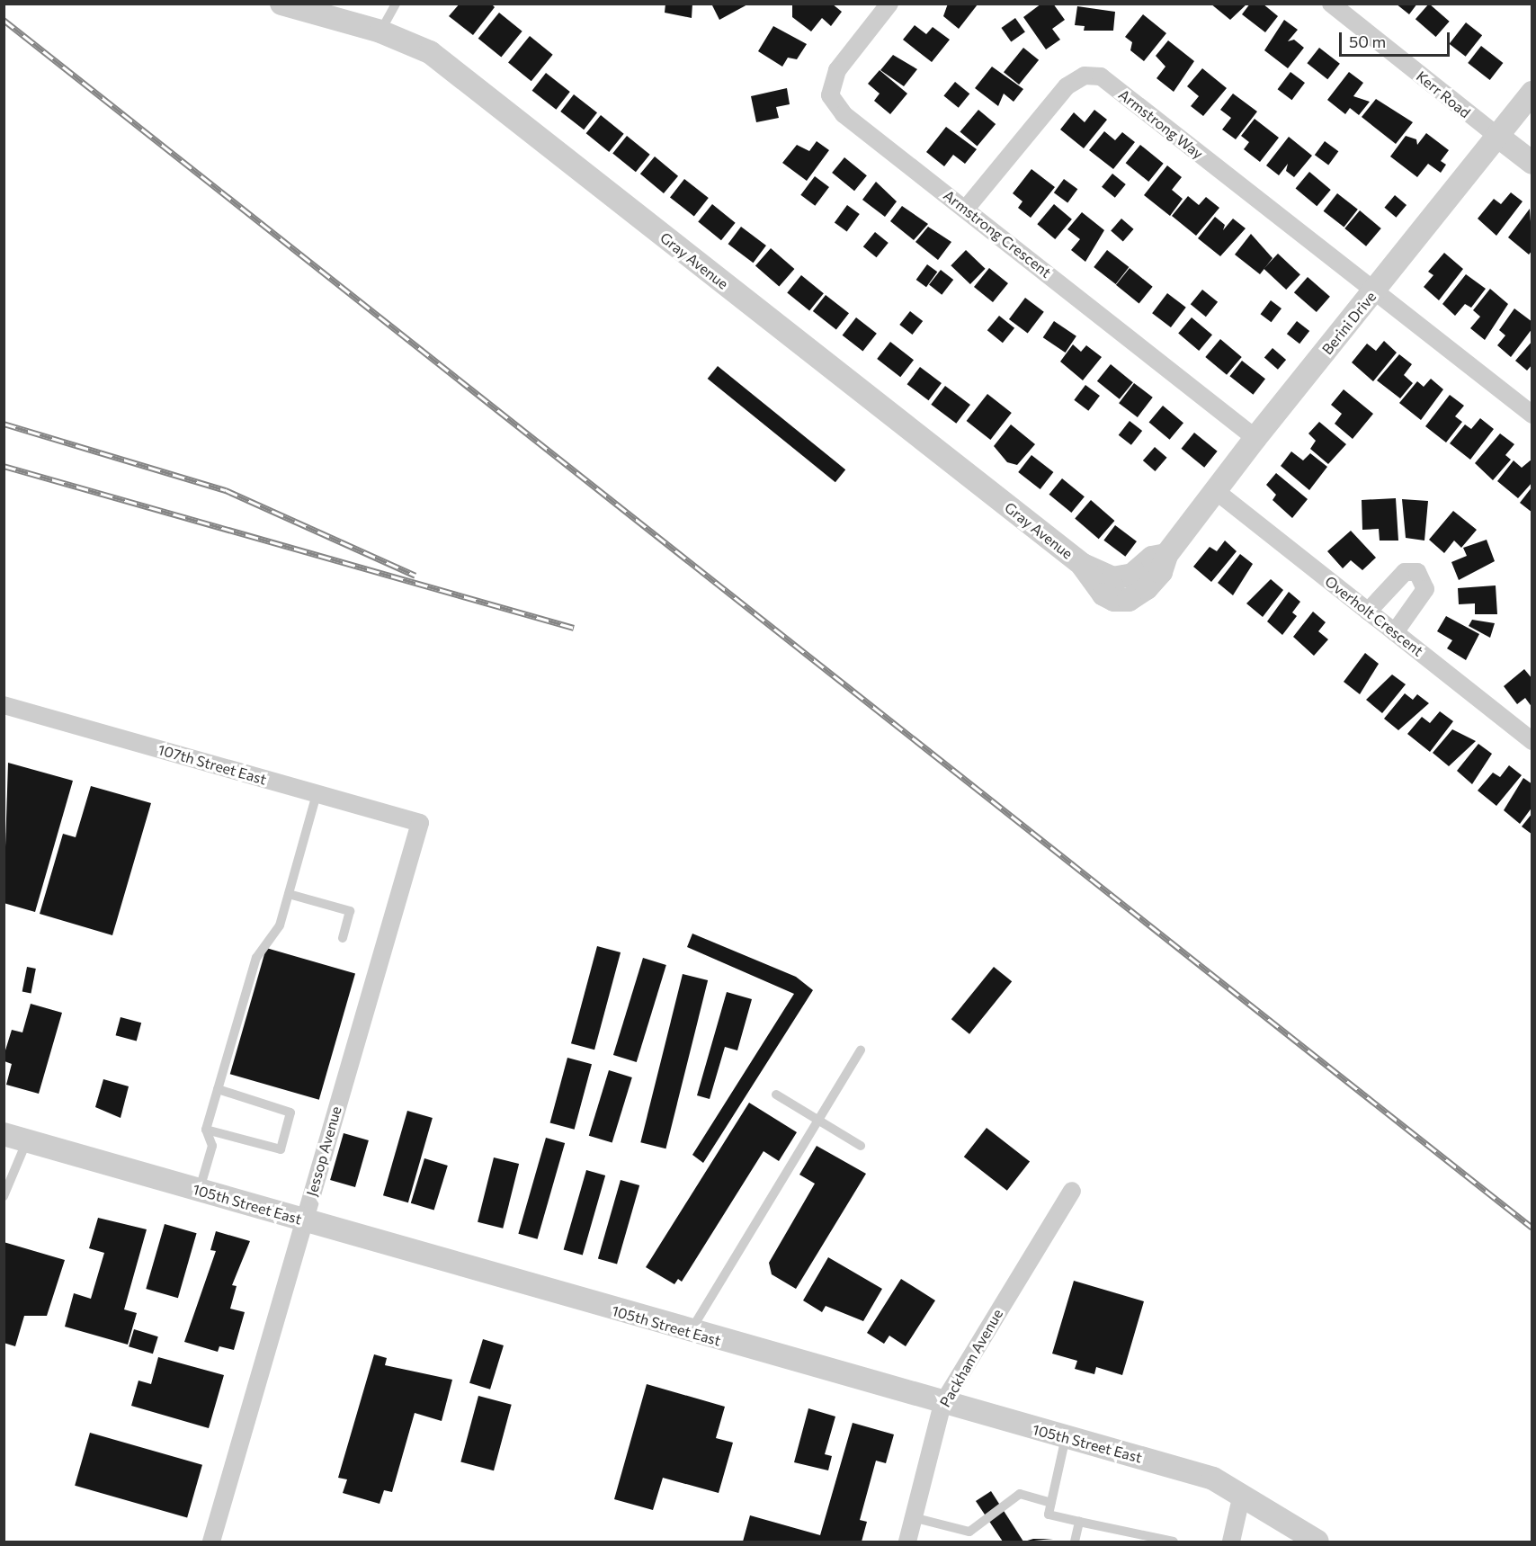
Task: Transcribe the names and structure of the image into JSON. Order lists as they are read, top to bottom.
{
  "streets": {
    "street": [
      "Kerr Road",
      "Armstrong Way",
      "Armstrong Crescent",
      "Gray Avenue",
      "Berini Drive",
      "Overholt Crescent",
      "107th Street East",
      "Jessop Avenue",
      "105th Street East",
      "Packham Avenue"
    ]
  },
  "crossings": [
    ["Kerr Road", "Berini Drive"],
    ["Armstrong Way", "Armstrong Crescent"],
    ["Armstrong Way", "Berini Drive"],
    ["Armstrong Crescent", "Berini Drive"],
    ["Gray Avenue", "Berini Drive"],
    ["Berini Drive", "Overholt Crescent"],
    ["107th Street East", "Jessop Avenue"],
    ["Jessop Avenue", "105th Street East"],
    ["105th Street East", "Packham Avenue"]
  ],
  "scale_bar": "50 m"
}
